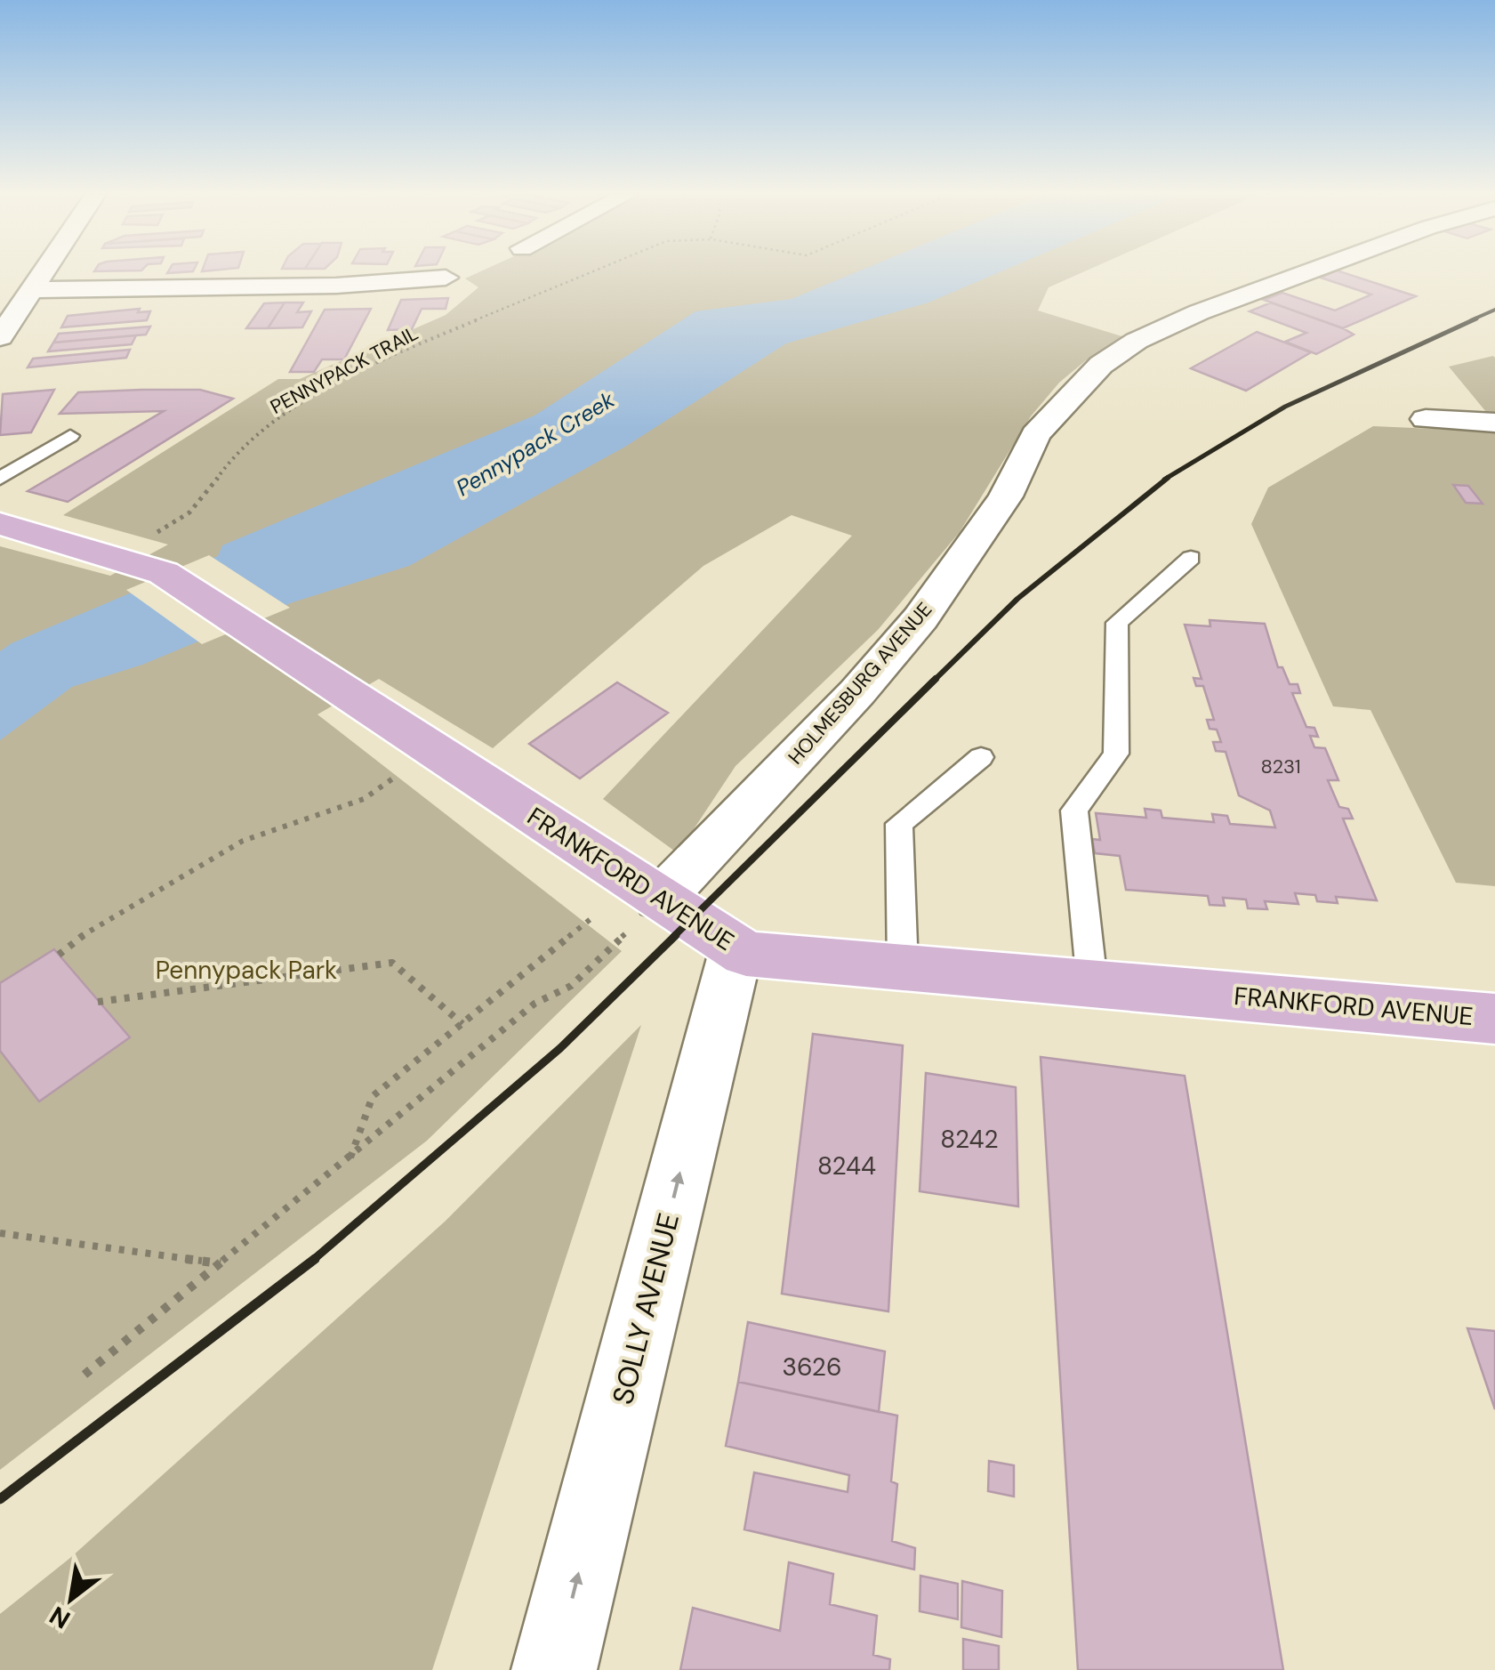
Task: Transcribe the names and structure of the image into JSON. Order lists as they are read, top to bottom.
{
  "streets": {
    "main road": ["FRANKFORD AVENUE"],
    "street": ["HOLMESBURG AVENUE", "SOLLY AVENUE"],
    "path": ["PENNYPACK TRAIL"]
  },
  "crossings": [
    ["HOLMESBURG AVENUE", "FRANKFORD AVENUE"],
    ["FRANKFORD AVENUE", "SOLLY AVENUE"]
  ],
  "one_way": ["SOLLY AVENUE"],
  "water": ["Pennypack Creek"],
  "parks": ["Pennypack Park"],
  "house_numbers": [
    "8231",
    "8242",
    "8244",
    "3626"
  ],
  "north": "bottom left"
}
